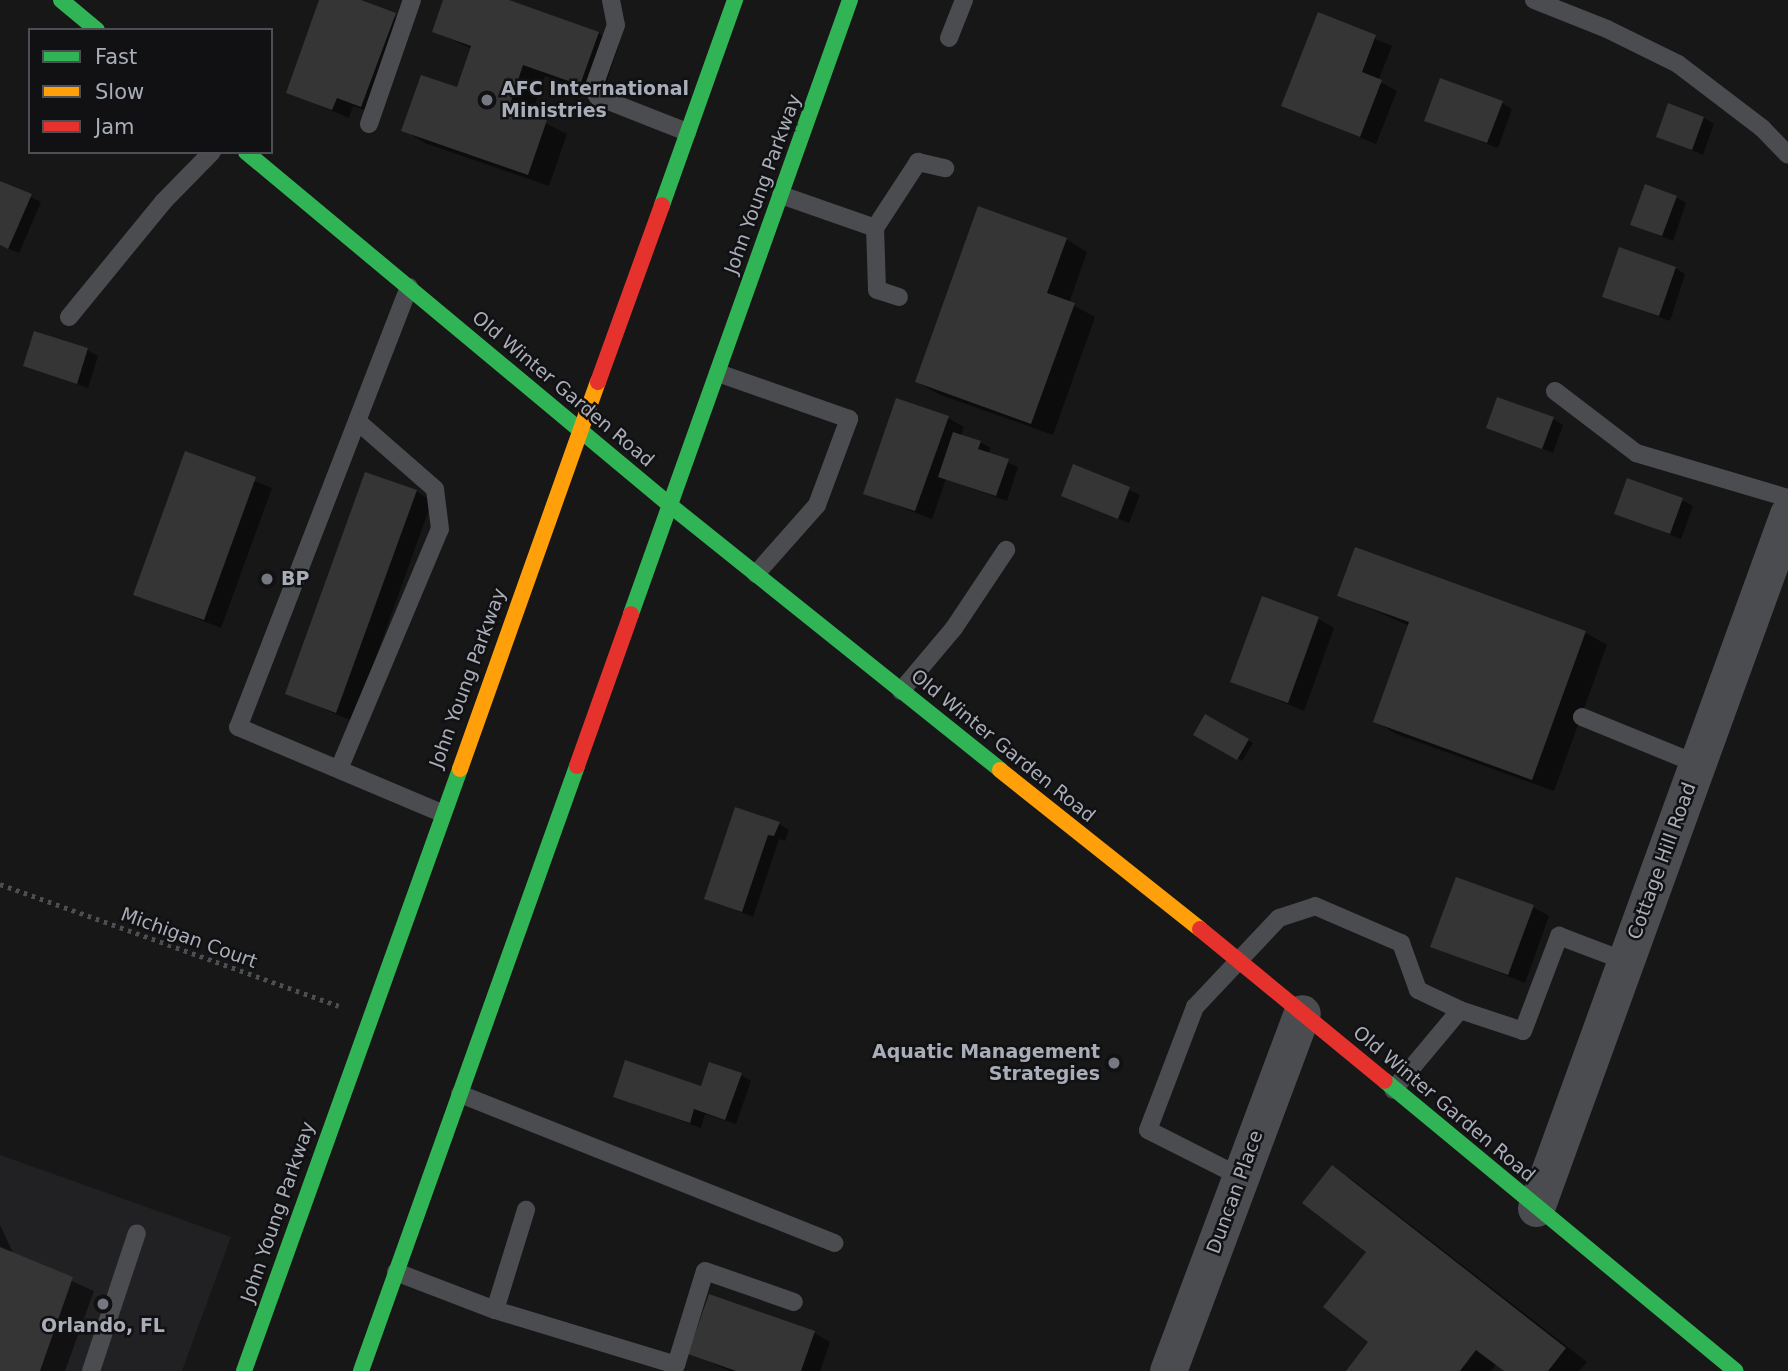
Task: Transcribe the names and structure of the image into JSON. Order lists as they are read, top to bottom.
{
  "streets": {
    "main road": ["John Young Parkway", "Old Winter Garden Road"],
    "street": ["Cottage Hill Road", "Duncan Place"],
    "path": ["Michigan Court"]
  },
  "crossings": [
    ["John Young Parkway", "Old Winter Garden Road"],
    ["John Young Parkway", "Michigan Court"],
    ["Old Winter Garden Road", "Cottage Hill Road"],
    ["Old Winter Garden Road", "Duncan Place"]
  ],
  "places": [
    "AFC International Ministries",
    "BP",
    "Aquatic Management Strategies",
    "Orlando, FL"
  ],
  "legend": ["Fast", "Slow", "Jam"]
}
